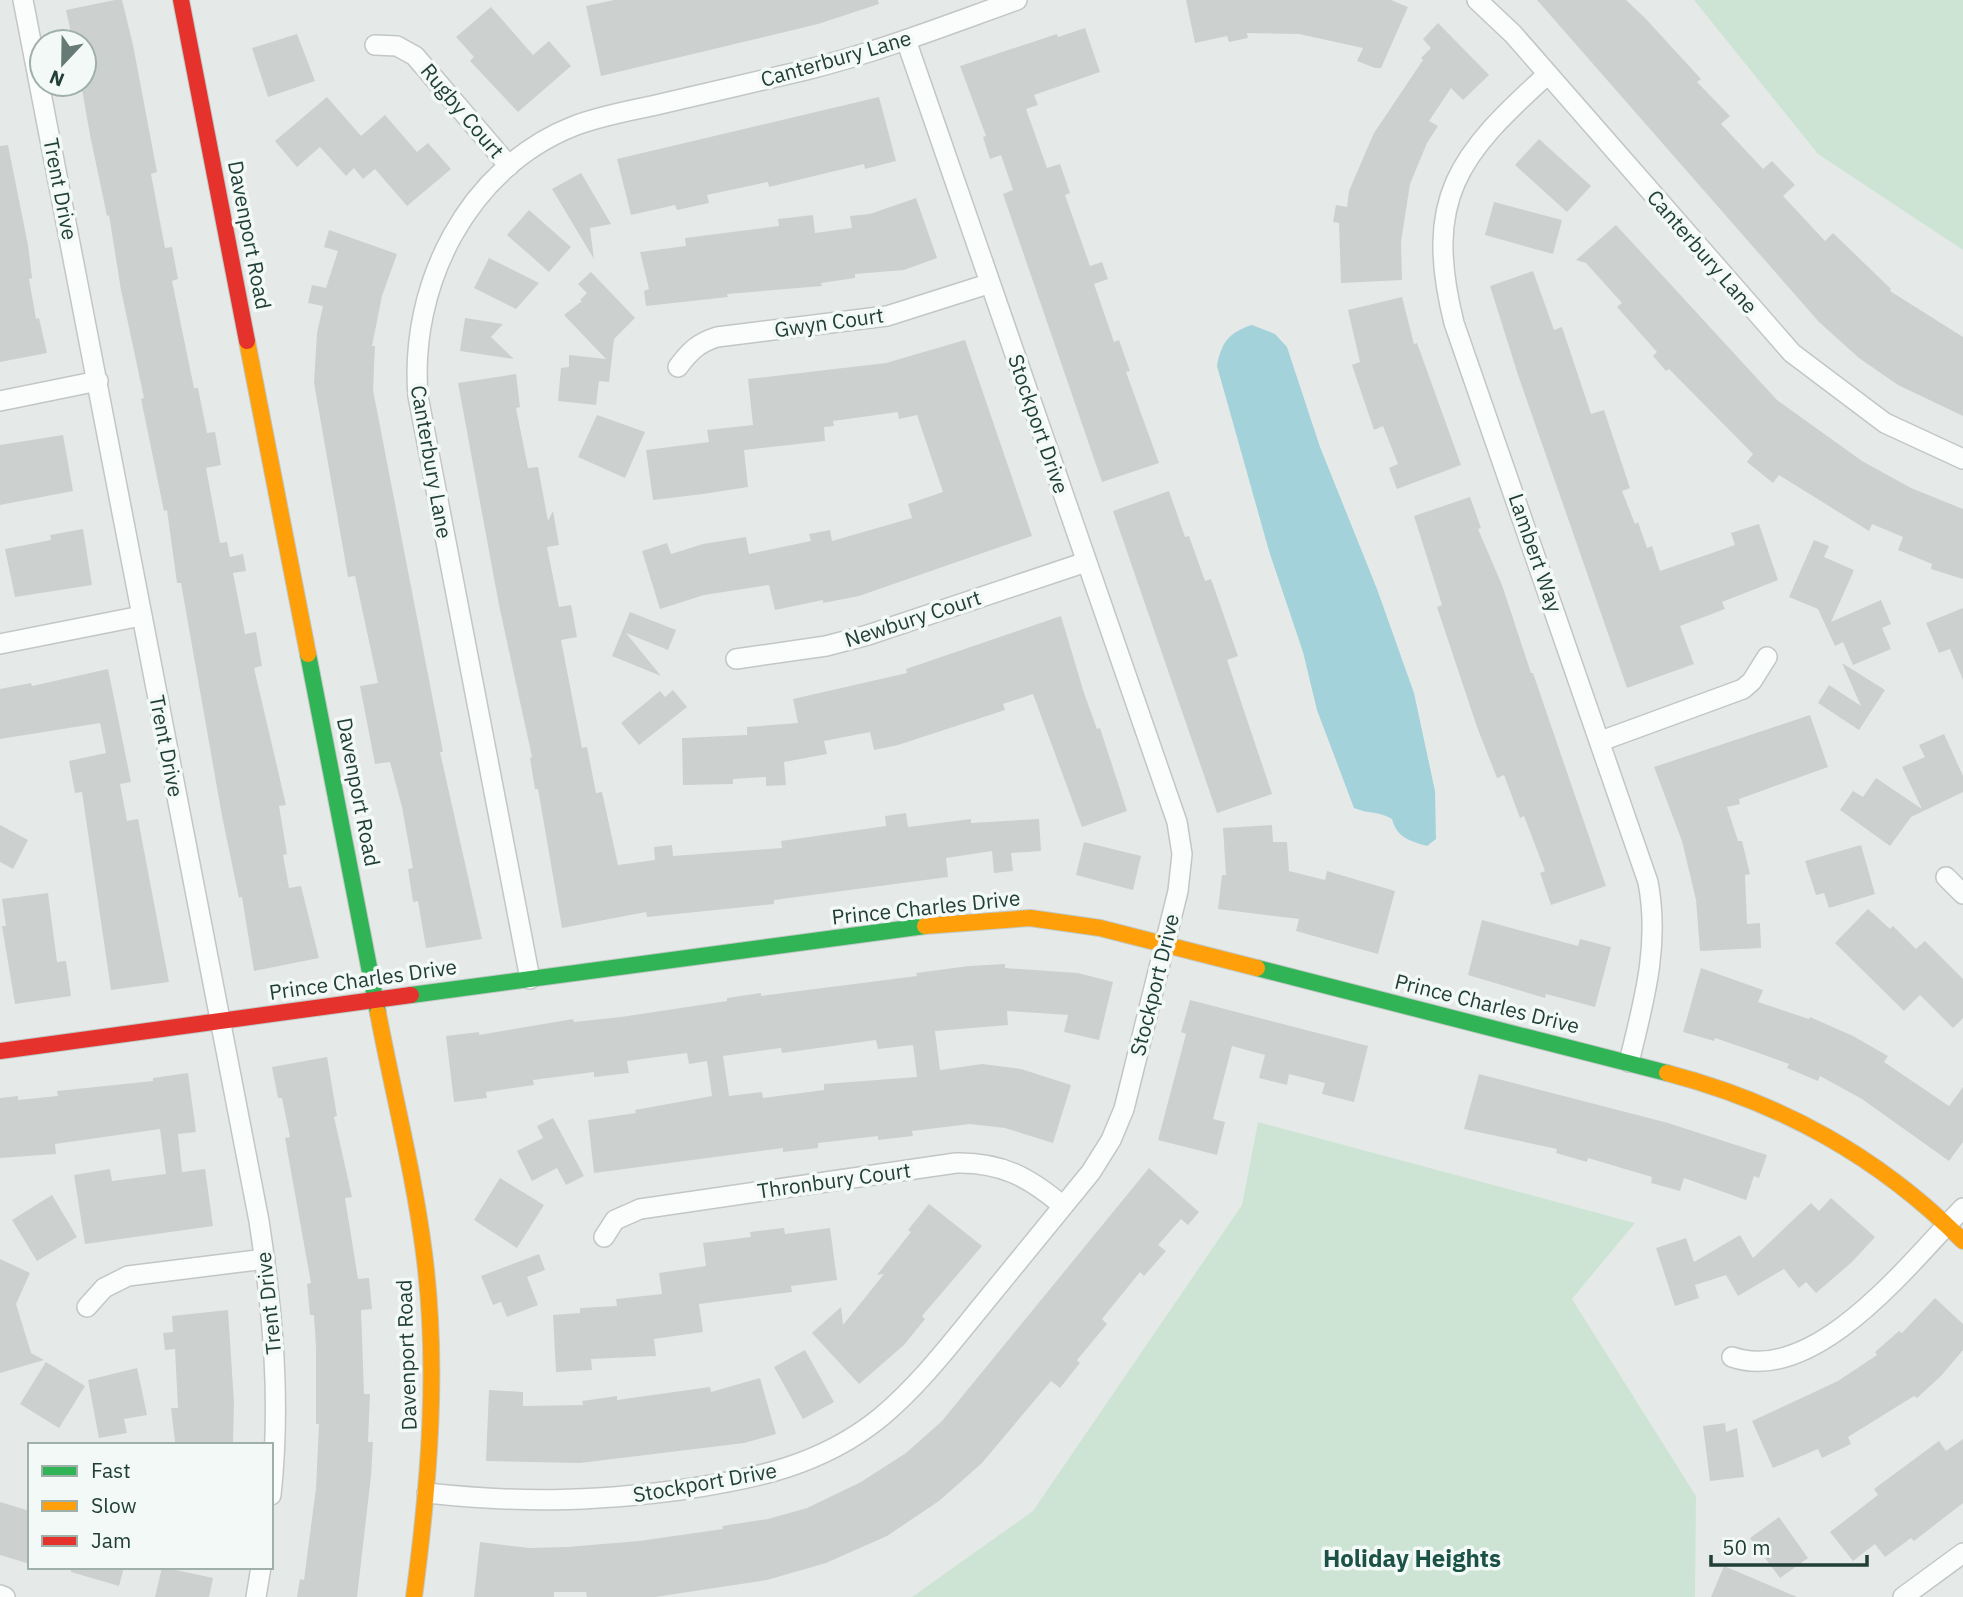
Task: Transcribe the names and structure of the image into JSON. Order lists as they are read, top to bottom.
{
  "streets": {
    "street": [
      "Canterbury Lane",
      "Rugby Court",
      "Trent Drive",
      "Davenport Road",
      "Gwyn Court",
      "Stockport Drive",
      "Lambert Way",
      "Newbury Court",
      "Prince Charles Drive",
      "Thronbury Court"
    ]
  },
  "crossings": [
    ["Canterbury Lane", "Rugby Court"],
    ["Canterbury Lane", "Stockport Drive"],
    ["Canterbury Lane", "Lambert Way"],
    ["Canterbury Lane", "Prince Charles Drive"],
    ["Trent Drive", "Prince Charles Drive"],
    ["Davenport Road", "Stockport Drive"],
    ["Davenport Road", "Prince Charles Drive"],
    ["Gwyn Court", "Stockport Drive"],
    ["Stockport Drive", "Newbury Court"],
    ["Stockport Drive", "Prince Charles Drive"],
    ["Stockport Drive", "Thronbury Court"],
    ["Lambert Way", "Prince Charles Drive"]
  ],
  "districts": ["Holiday Heights"],
  "legend": ["Fast", "Slow", "Jam"],
  "scale_bar": "50 m",
  "north": "bottom"
}
